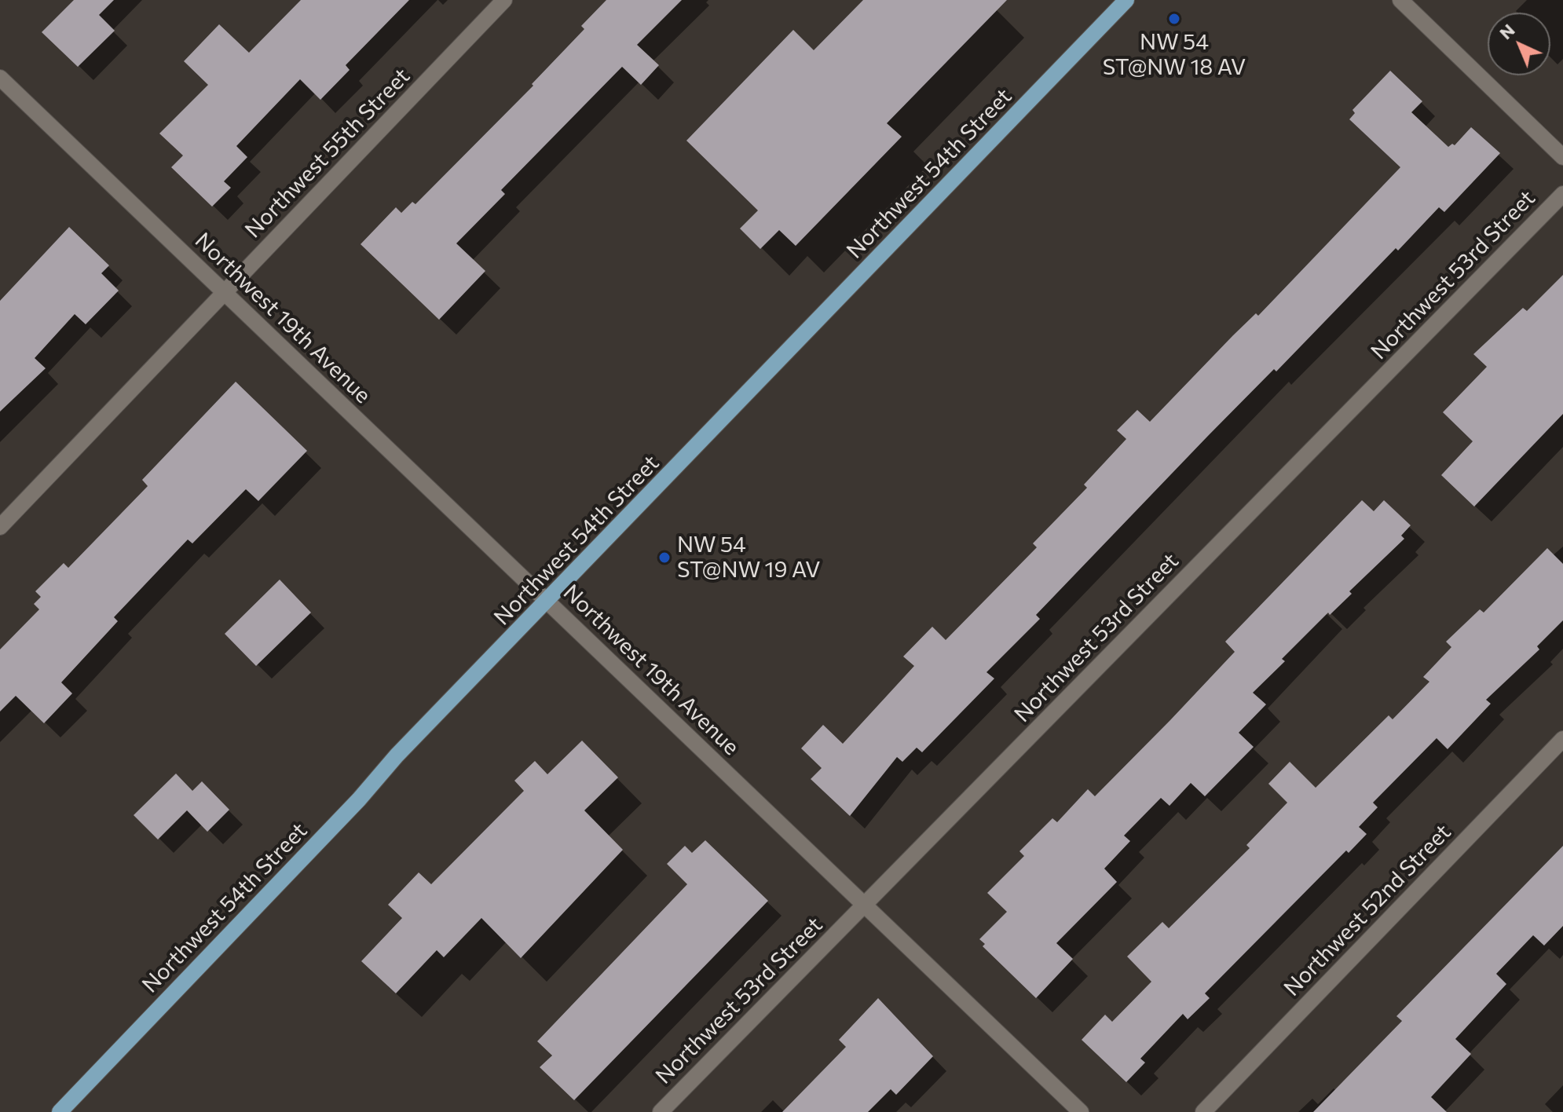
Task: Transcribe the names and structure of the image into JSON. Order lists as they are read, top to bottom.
{
  "streets": {
    "main road": ["Northwest 54th Street"],
    "street": [
      "Northwest 55th Street",
      "Northwest 53rd Street",
      "Northwest 19th Avenue",
      "Northwest 52nd Street"
    ]
  },
  "crossings": [
    ["Northwest 55th Street", "Northwest 19th Avenue"],
    ["Northwest 54th Street", "Northwest 19th Avenue"],
    ["Northwest 53rd Street", "Northwest 19th Avenue"]
  ],
  "places": ["NW 54 ST@NW 18 AV", "NW 54 ST@NW 19 AV"],
  "north": "top left"
}
